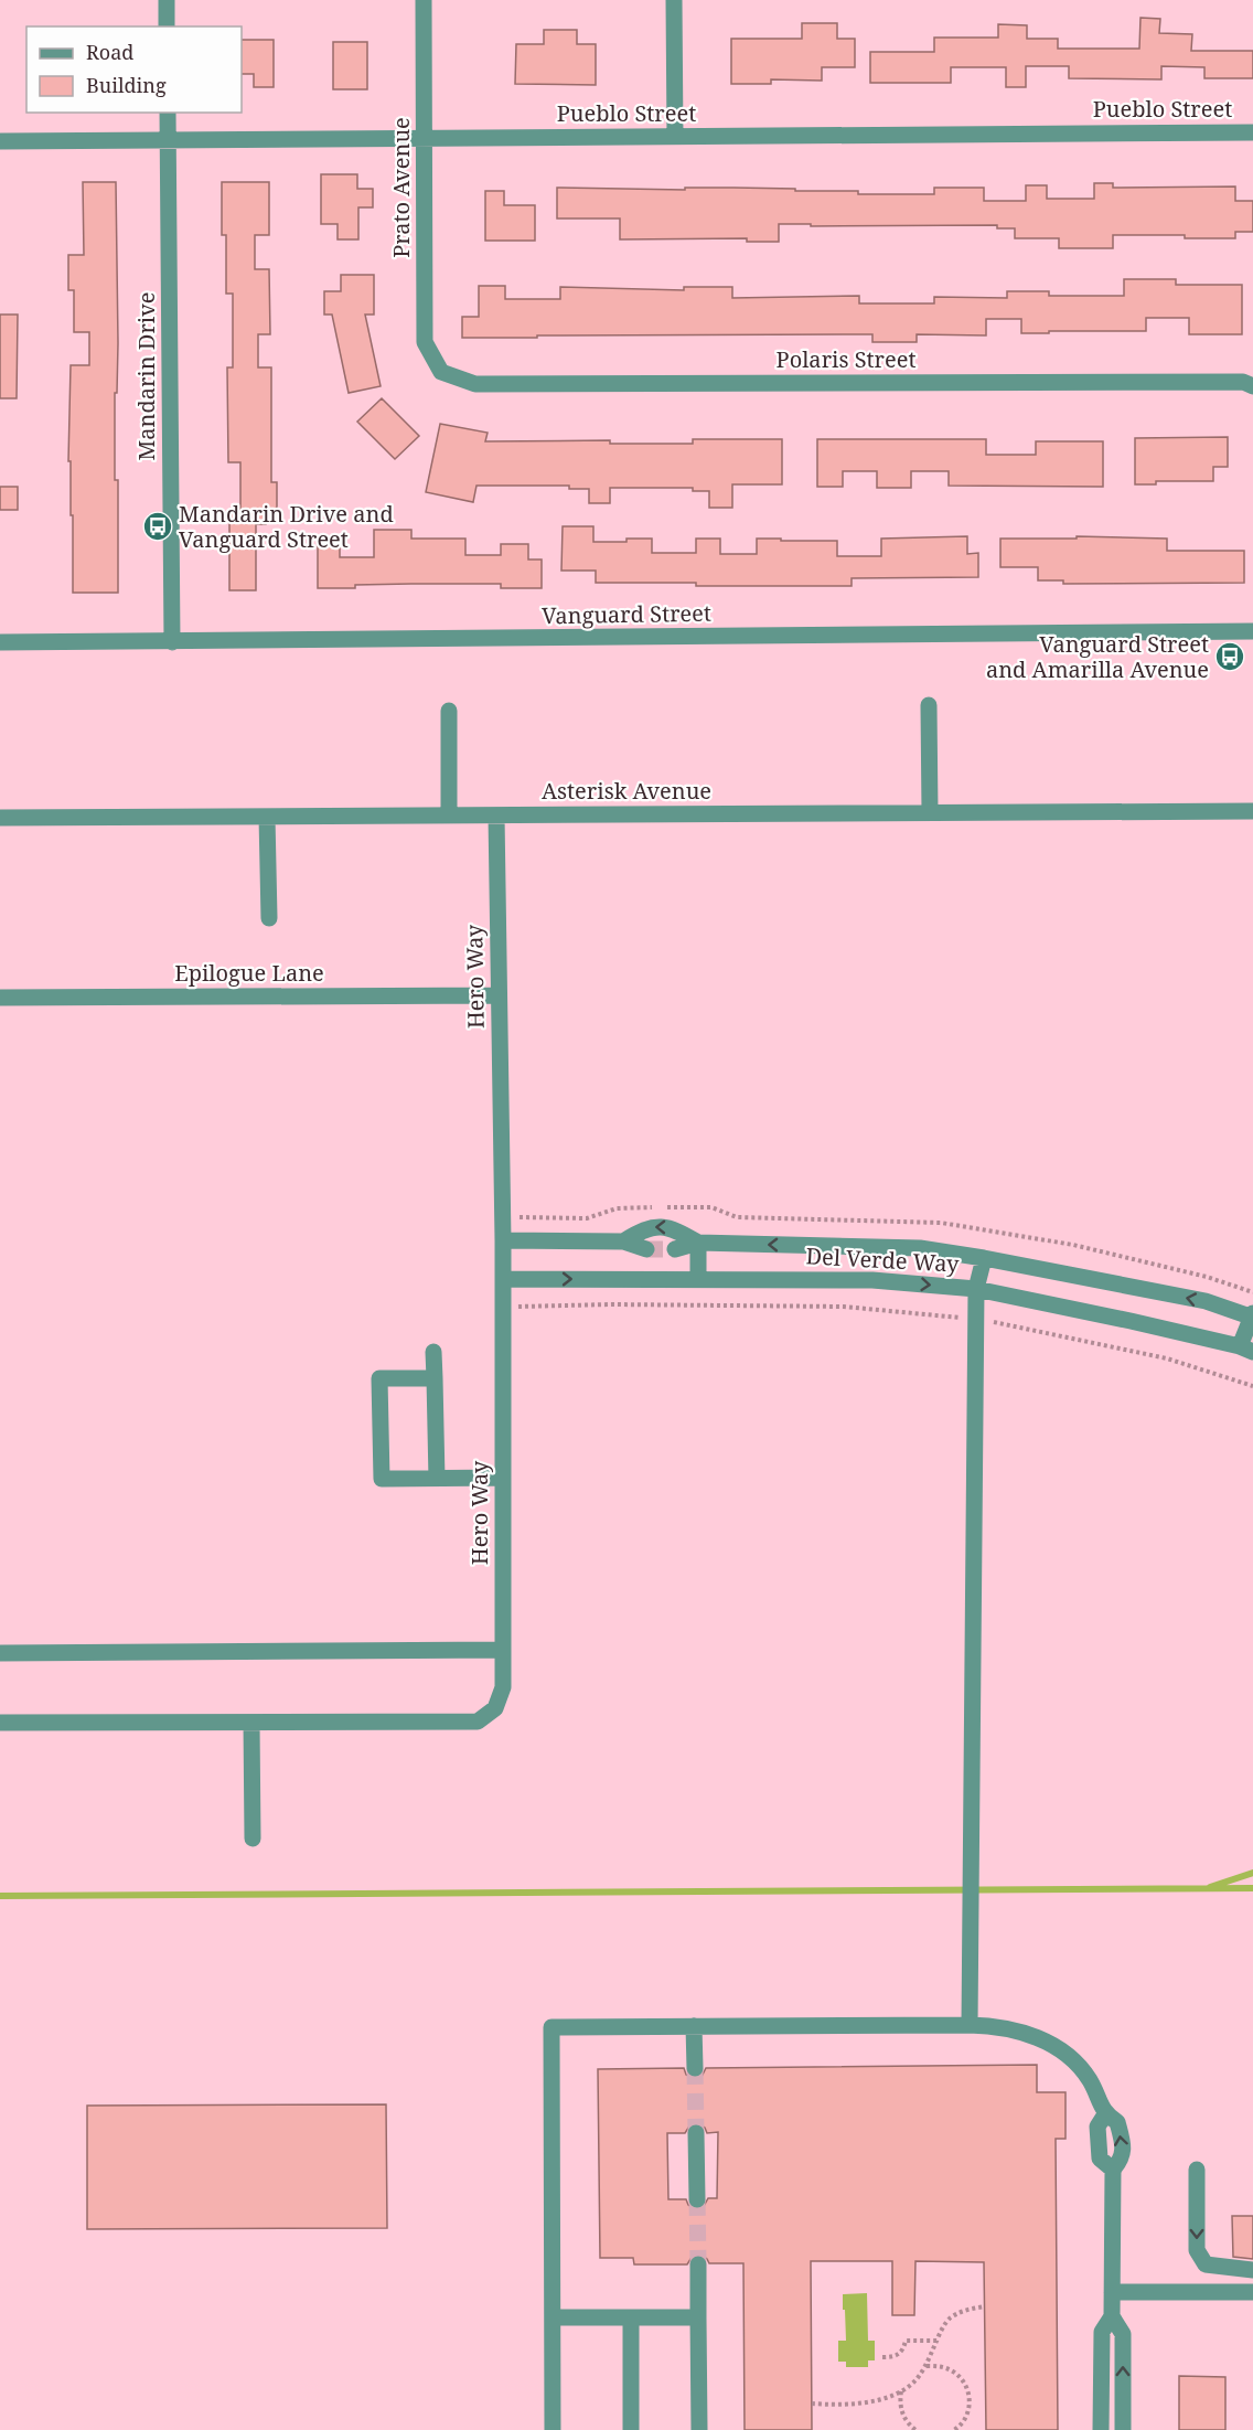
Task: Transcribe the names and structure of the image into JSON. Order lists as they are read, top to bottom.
{
  "streets": {
    "street": [
      "Pueblo Street",
      "Prato Avenue",
      "Polaris Street",
      "Mandarin Drive",
      "Vanguard Street",
      "Asterisk Avenue",
      "Epilogue Lane",
      "Hero Way",
      "Del Verde Way"
    ]
  },
  "crossings": [
    ["Pueblo Street", "Prato Avenue"],
    ["Pueblo Street", "Mandarin Drive"],
    ["Prato Avenue", "Polaris Street"],
    ["Mandarin Drive", "Vanguard Street"],
    ["Asterisk Avenue", "Hero Way"],
    ["Epilogue Lane", "Hero Way"],
    ["Hero Way", "Del Verde Way"]
  ],
  "places": {
    "bus stop": ["Mandarin Drive and Vanguard Street", "Vanguard Street and Amarilla Avenue"]
  },
  "legend": ["Road", "Building"]
}
